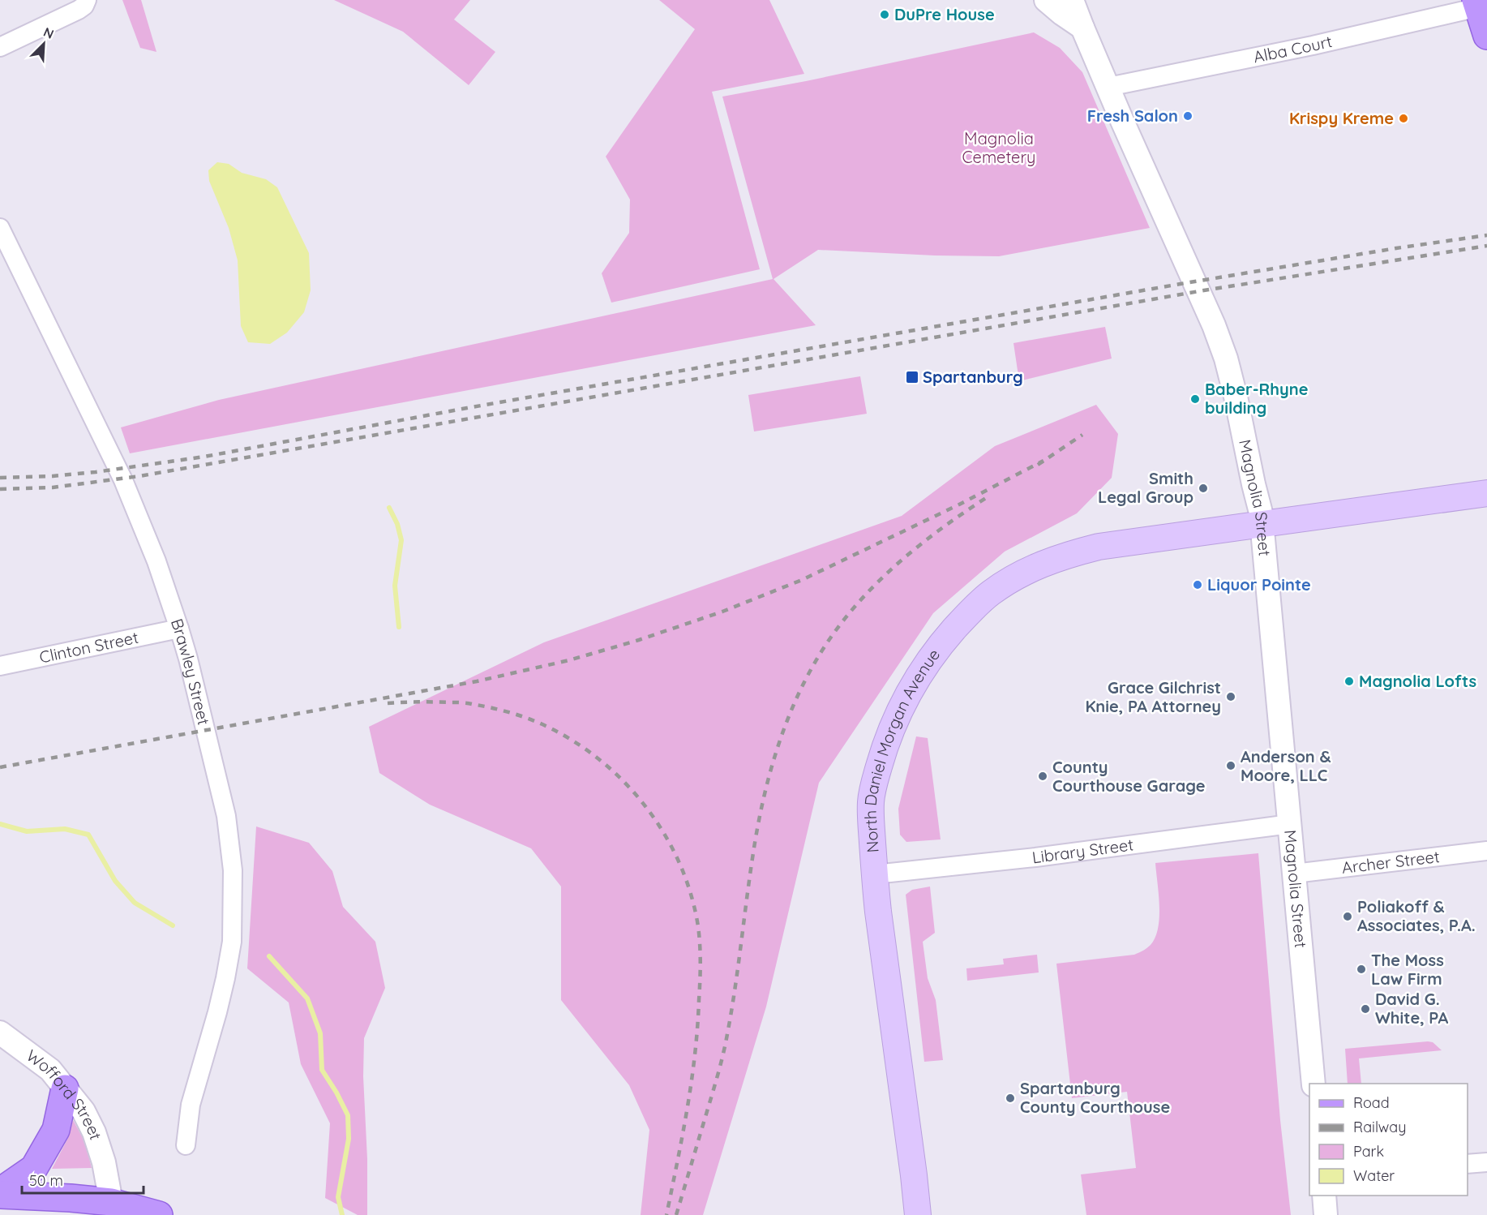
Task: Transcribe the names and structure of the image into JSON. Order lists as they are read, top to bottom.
{
  "streets": {
    "main road": ["North Daniel Morgan Avenue"],
    "street": [
      "Alba Court",
      "Magnolia Street",
      "Clinton Street",
      "Brawley Street",
      "Library Street",
      "Archer Street",
      "Wofford Street"
    ]
  },
  "crossings": [
    ["Alba Court", "Magnolia Street"],
    ["Magnolia Street", "North Daniel Morgan Avenue"],
    ["Magnolia Street", "Library Street"],
    ["Magnolia Street", "Archer Street"],
    ["Clinton Street", "Brawley Street"],
    ["North Daniel Morgan Avenue", "Library Street"]
  ],
  "parks": ["Magnolia Cemetery"],
  "places": {
    "other": [
      "DuPre House",
      "Fresh Salon",
      "Krispy Kreme",
      "Baber-Rhyne building",
      "Smith Legal Group",
      "Liquor Pointe",
      "Magnolia Lofts",
      "Grace Gilchrist Knie, PA Attorney",
      "Anderson & Moore, LLC",
      "County Courthouse Garage",
      "Poliakoff & Associates, P.A.",
      "The Moss Law Firm",
      "David G. White, PA",
      "Spartanburg County Courthouse"
    ],
    "transit": ["Spartanburg"]
  },
  "legend": [
    "Road",
    "Railway",
    "Park",
    "Water"
  ],
  "scale_bar": "50 m",
  "north": "top right"
}
